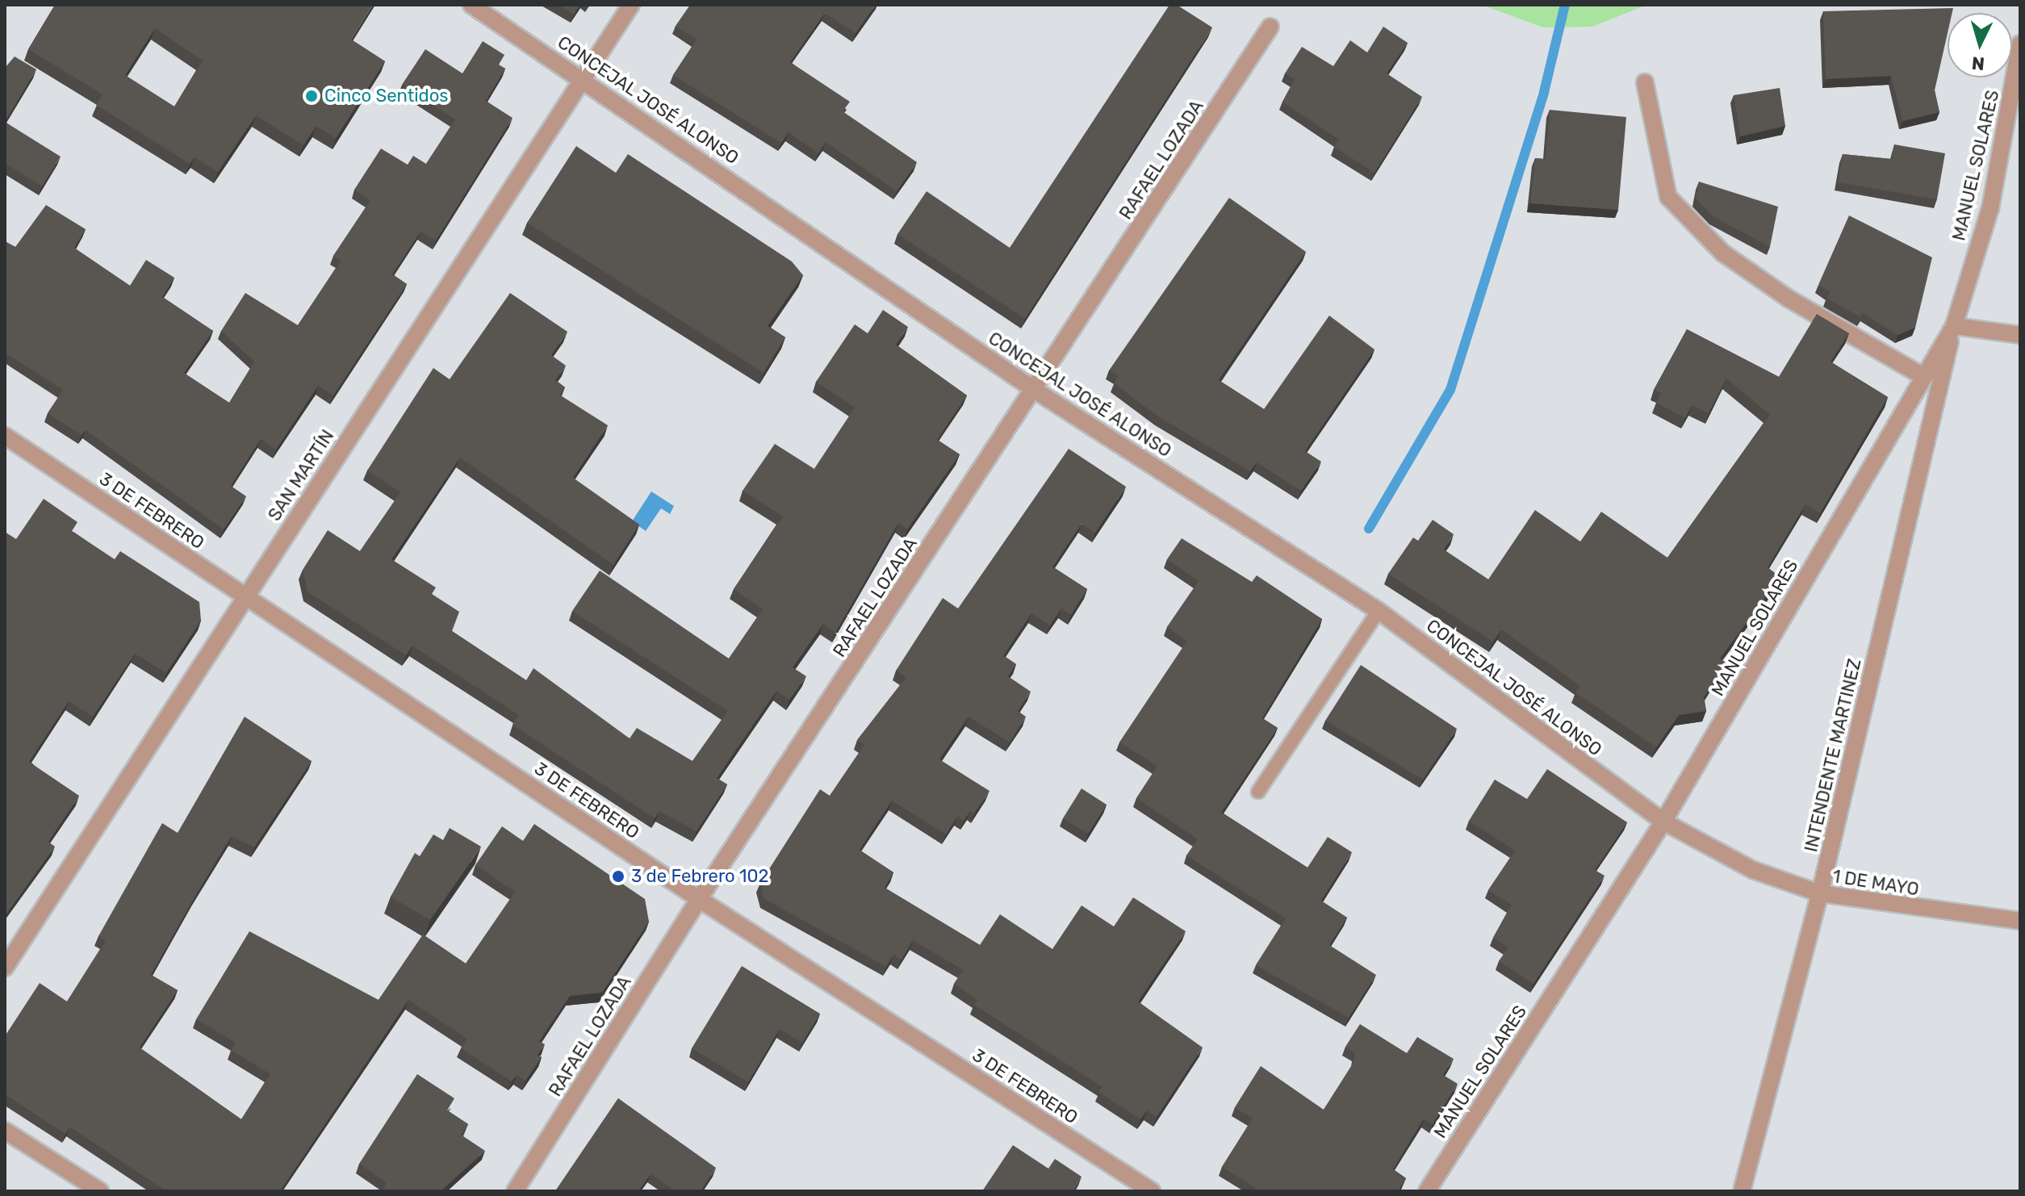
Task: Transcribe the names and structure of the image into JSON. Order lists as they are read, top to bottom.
{
  "streets": {
    "street": [
      "CONCEJAL JOSÉ ALONSO",
      "RAFAEL LOZADA",
      "MANUEL SOLARES",
      "SAN MARTÍN",
      "3 DE FEBRERO",
      "INTENDENTE MARTINEZ",
      "1 DE MAYO"
    ]
  },
  "crossings": [
    ["CONCEJAL JOSÉ ALONSO", "RAFAEL LOZADA"],
    ["CONCEJAL JOSÉ ALONSO", "MANUEL SOLARES"],
    ["CONCEJAL JOSÉ ALONSO", "SAN MARTÍN"],
    ["CONCEJAL JOSÉ ALONSO", "1 DE MAYO"],
    ["RAFAEL LOZADA", "3 DE FEBRERO"],
    ["MANUEL SOLARES", "INTENDENTE MARTINEZ"],
    ["MANUEL SOLARES", "1 DE MAYO"],
    ["SAN MARTÍN", "3 DE FEBRERO"],
    ["INTENDENTE MARTINEZ", "1 DE MAYO"]
  ],
  "places": ["Cinco Sentidos", "3 de Febrero 102"],
  "north": "bottom"
}
